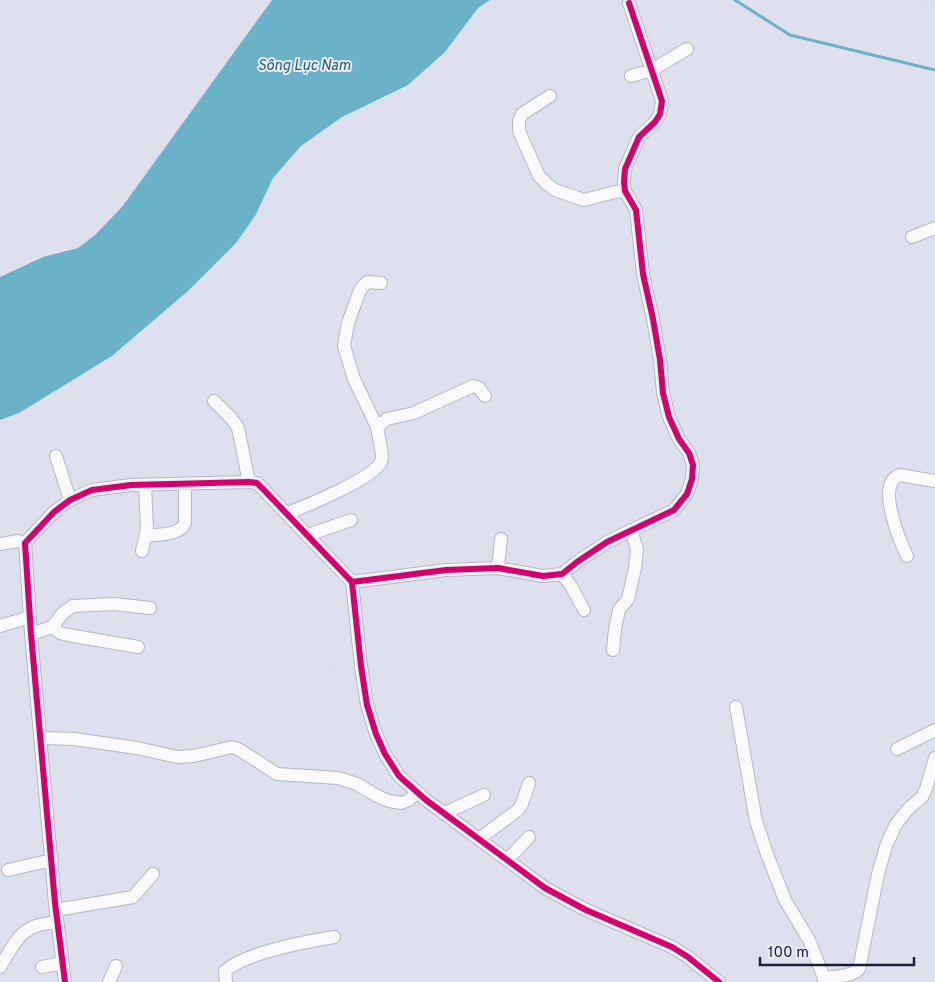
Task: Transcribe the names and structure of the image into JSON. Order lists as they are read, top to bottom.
{
  "water": ["Sông Lục Nam"],
  "scale_bar": "100 m"
}
